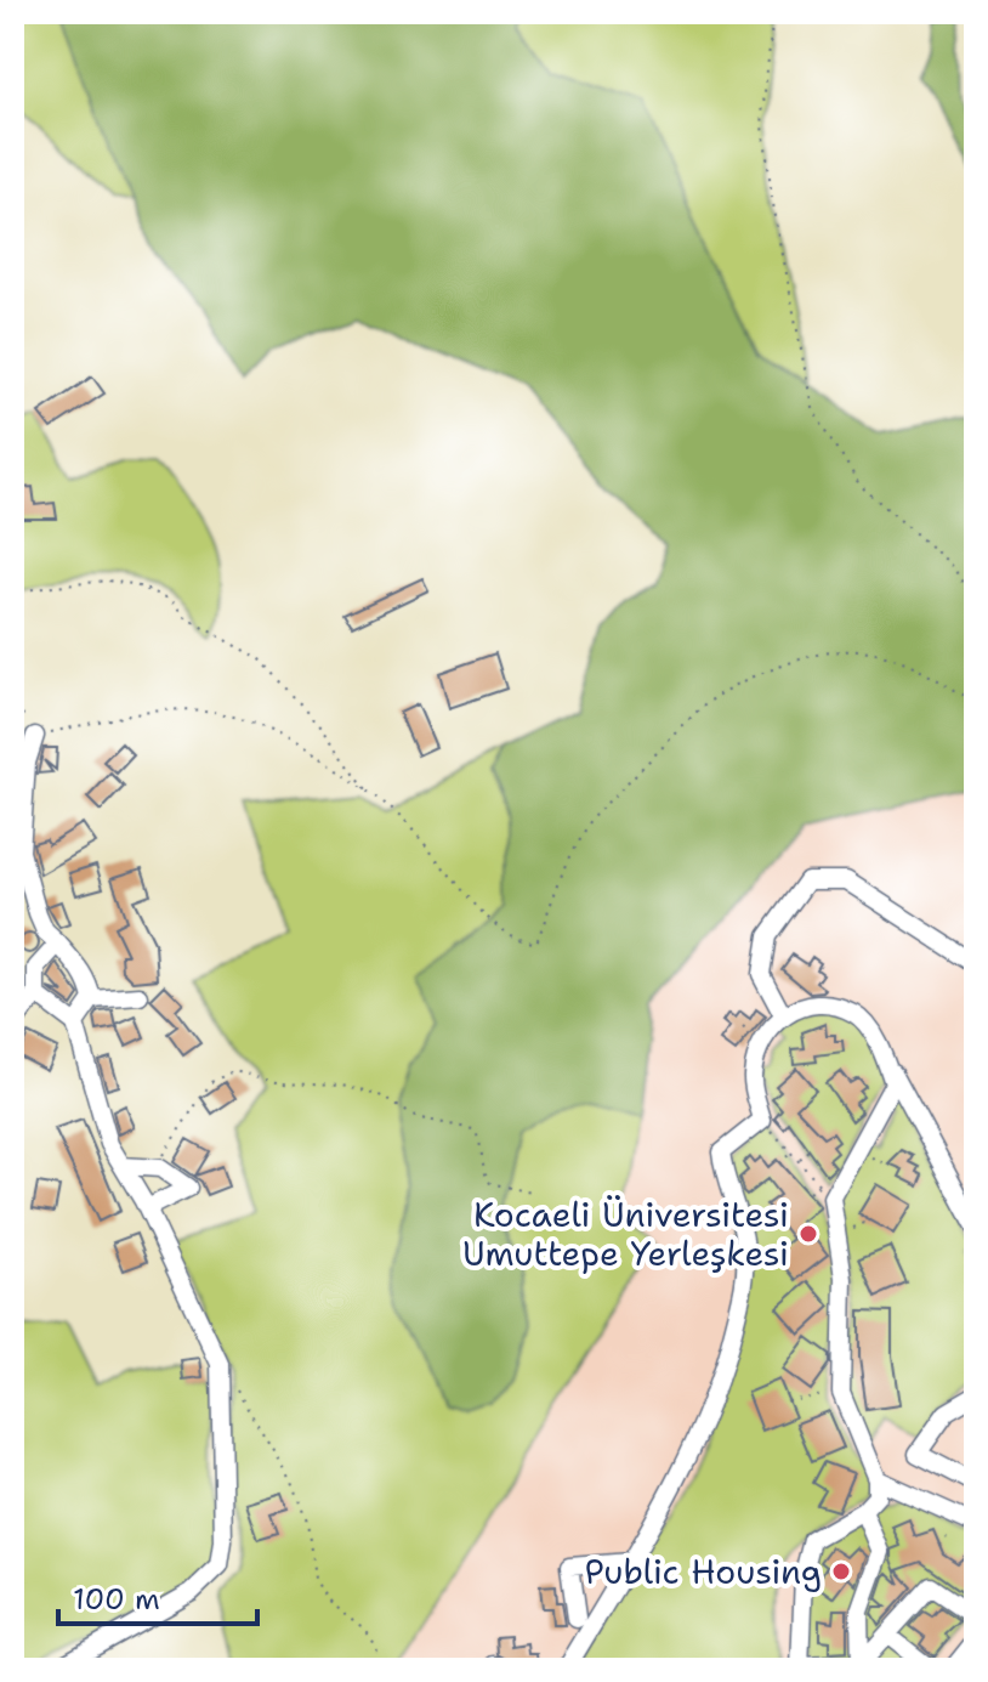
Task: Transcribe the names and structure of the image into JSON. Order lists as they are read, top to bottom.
{
  "places": ["Kocaeli Üniversitesi Umuttepe Yerleşkesi", "Public Housing"],
  "scale_bar": "100 m"
}
